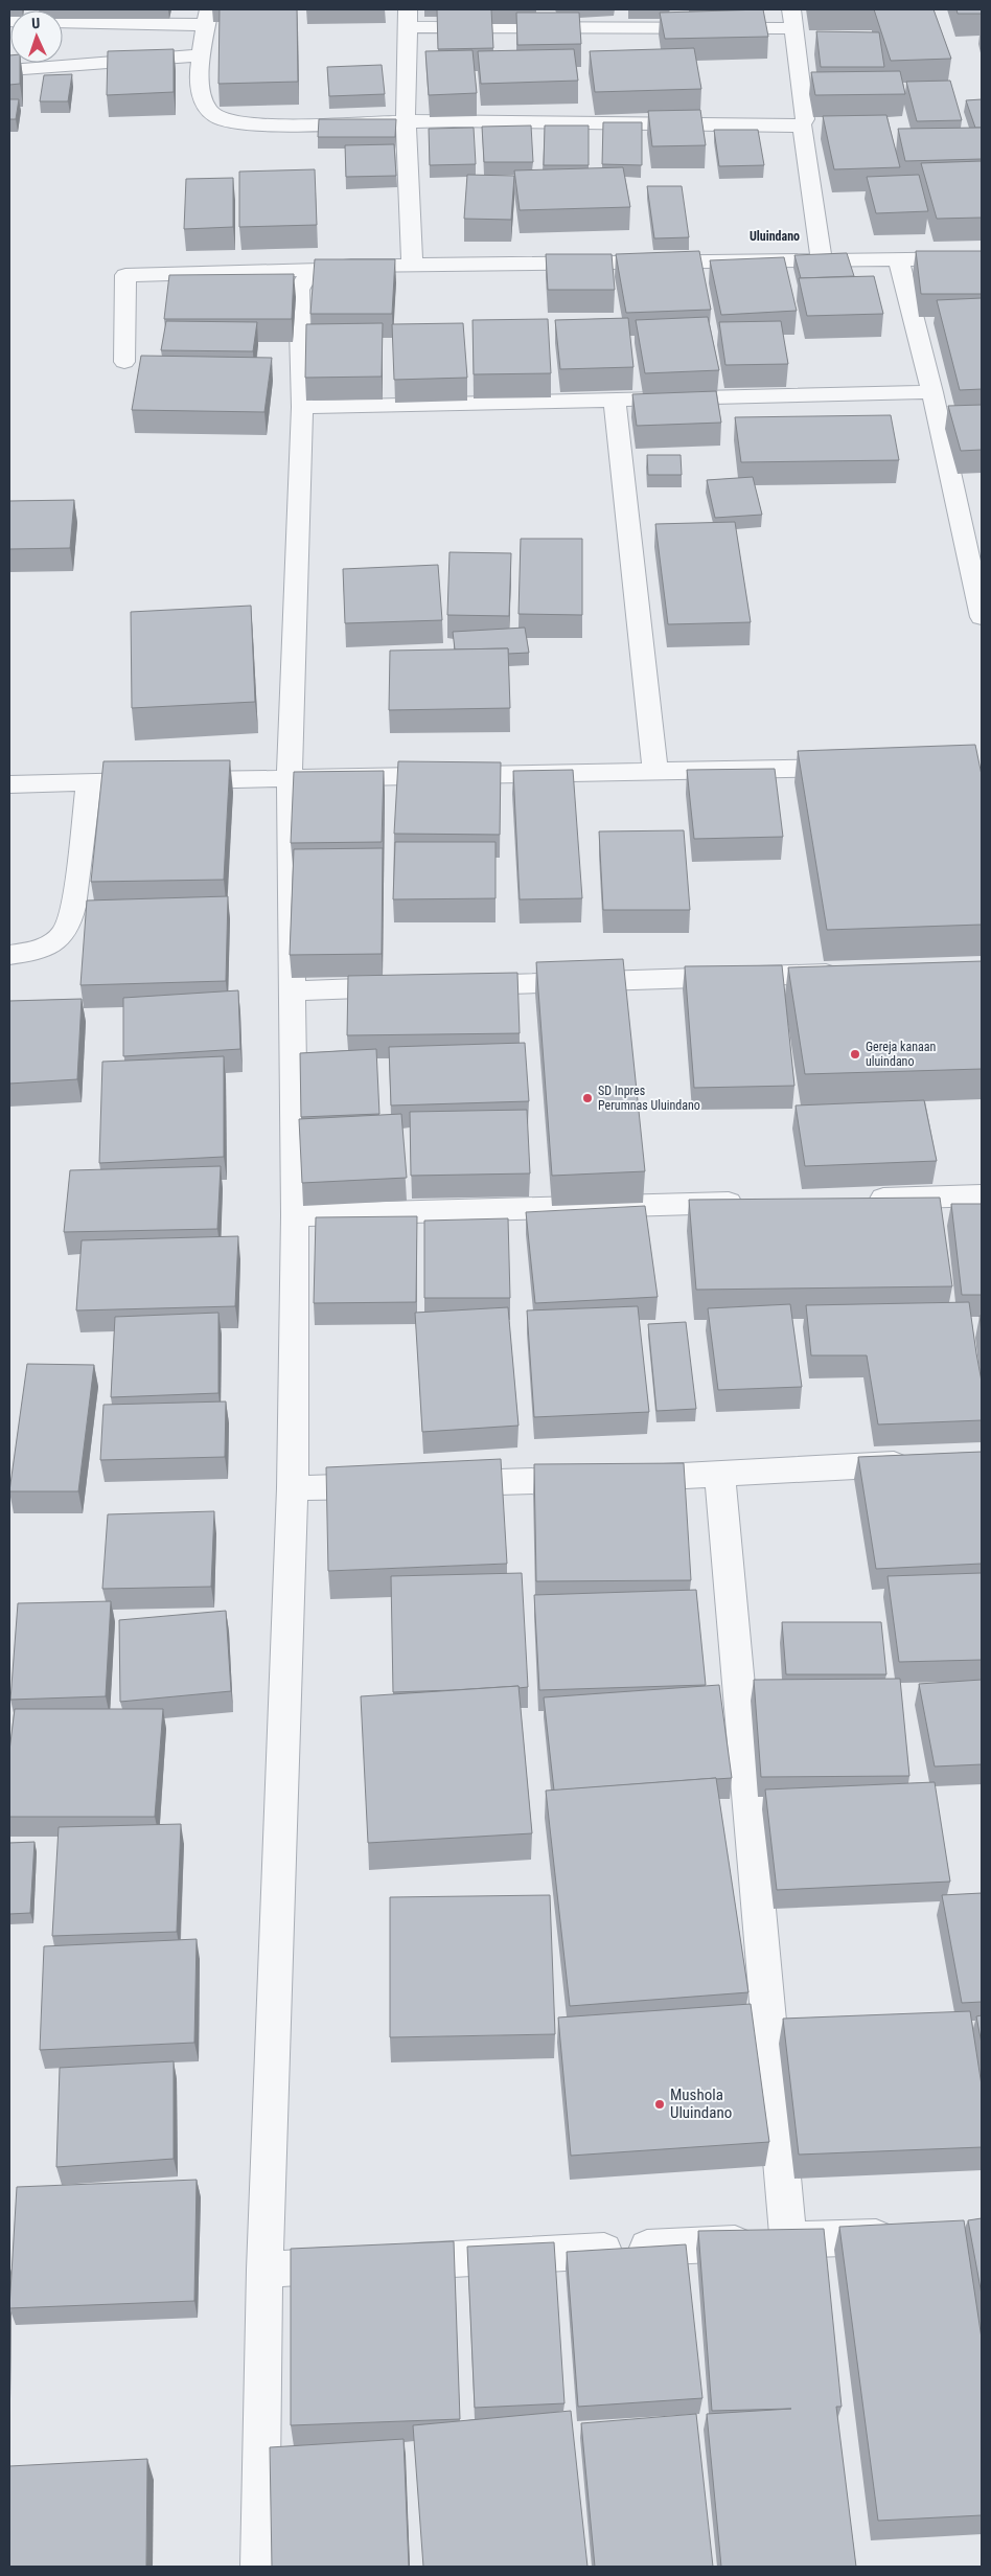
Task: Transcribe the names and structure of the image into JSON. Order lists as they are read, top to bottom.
{
  "districts": ["Uluindano"],
  "places": ["Gereja kanaan uluindano", "SD Inpres Perumnas Uluindano", "Mushola Uluindano"],
  "north": "top"
}
